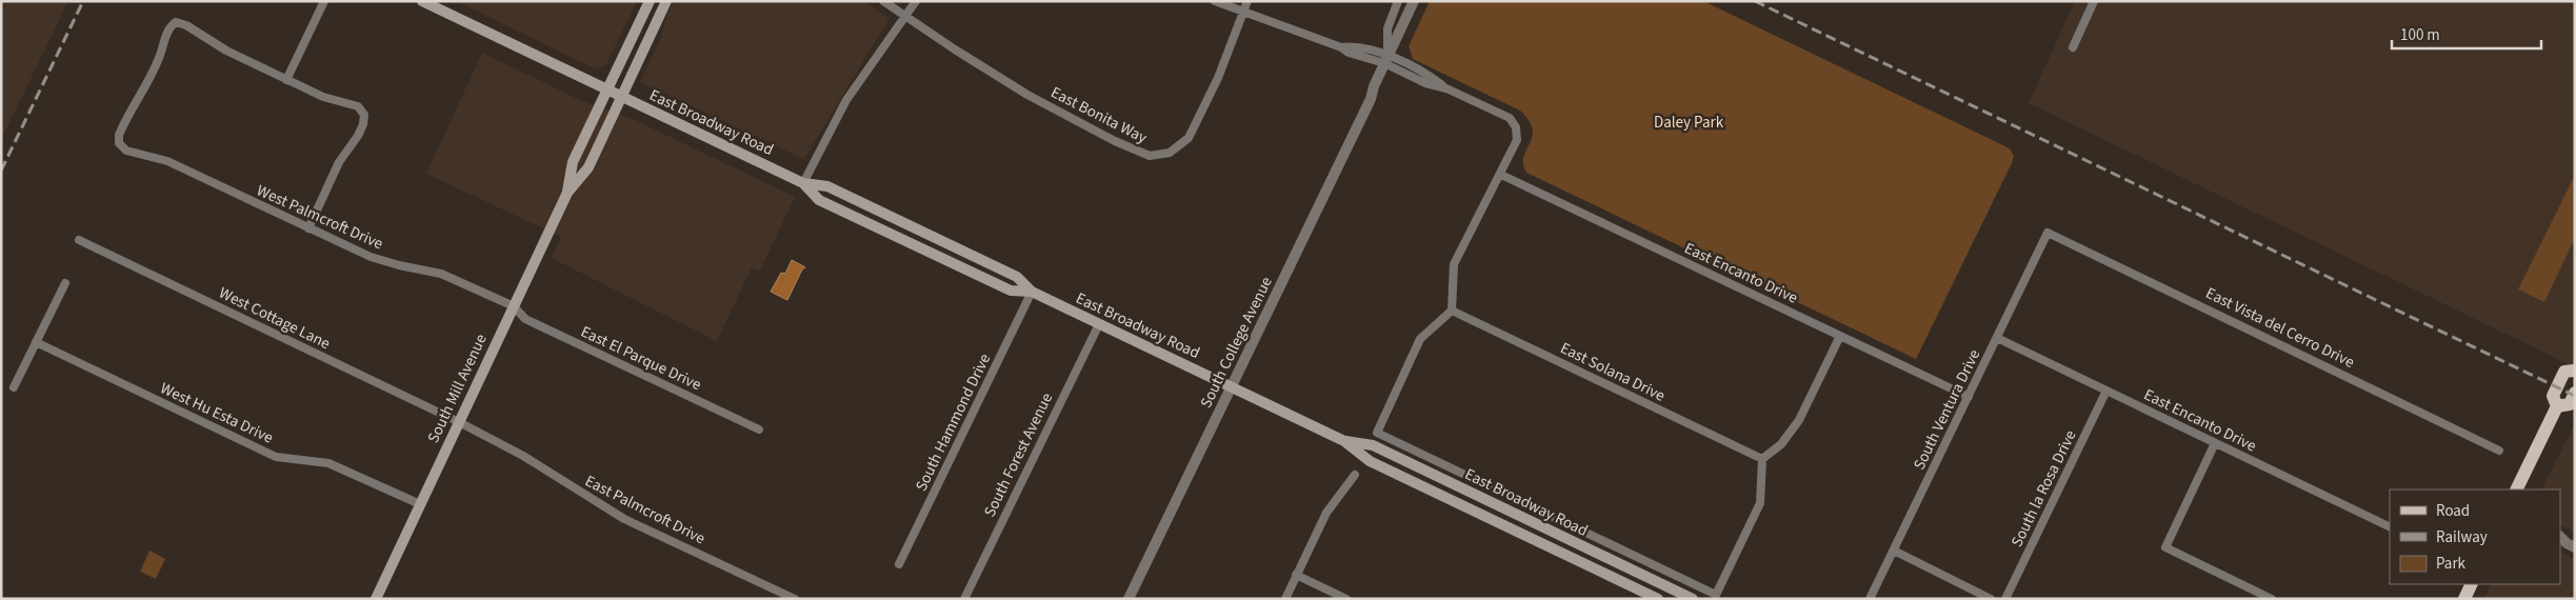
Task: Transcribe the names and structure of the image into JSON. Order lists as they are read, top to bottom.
{
  "streets": {
    "main road": ["East Broadway Road", "South Mill Avenue"],
    "street": [
      "East Bonita Way",
      "West Palmcroft Drive",
      "East Encanto Drive",
      "West Cottage Lane",
      "East Vista del Cerro Drive",
      "South College Avenue",
      "East El Parque Drive",
      "East Solana Drive",
      "South Ventura Drive",
      "West Hu Esta Drive",
      "South Hammond Drive",
      "South Forest Avenue",
      "South la Rosa Drive",
      "East Palmcroft Drive"
    ]
  },
  "crossings": [
    ["East Broadway Road", "South College Avenue"],
    ["East Broadway Road", "South Mill Avenue"],
    ["East Broadway Road", "South Hammond Drive"],
    ["East Broadway Road", "South Forest Avenue"],
    ["West Palmcroft Drive", "East El Parque Drive"],
    ["West Palmcroft Drive", "South Mill Avenue"],
    ["East Encanto Drive", "South Ventura Drive"],
    ["East Encanto Drive", "South la Rosa Drive"],
    ["West Cottage Lane", "South Mill Avenue"],
    ["West Cottage Lane", "East Palmcroft Drive"],
    ["East Vista del Cerro Drive", "South Ventura Drive"],
    ["East El Parque Drive", "South Mill Avenue"],
    ["South Mill Avenue", "West Hu Esta Drive"],
    ["South Mill Avenue", "East Palmcroft Drive"]
  ],
  "parks": ["Daley Park"],
  "legend": ["Road", "Railway", "Park"],
  "scale_bar": "100 m"
}
